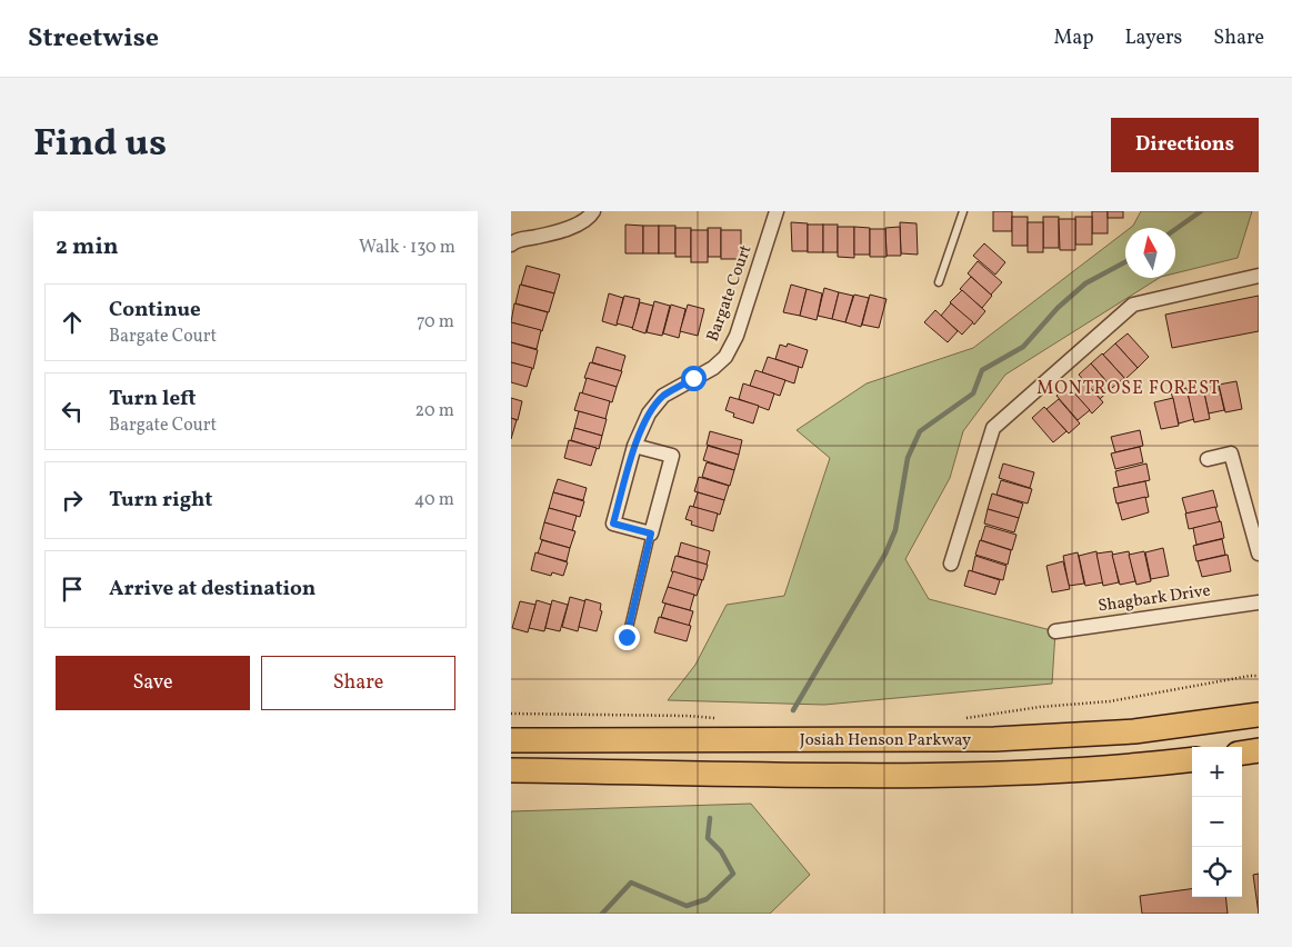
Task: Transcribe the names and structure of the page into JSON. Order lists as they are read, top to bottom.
{
  "streets": {
    "main road": ["Josiah Henson Parkway"],
    "street": ["Bargate Court", "Shagbark Drive"]
  },
  "districts": ["MONTROSE FOREST"],
  "north": "top",
  "page": {
    "header": "Streetwise",
    "nav": ["Map", "Layers", "Share"],
    "title": "Find us",
    "buttons": [
      "Directions",
      ["Save", "Share"]
    ],
    "heading": ["2 min", "Walk · 130 m"],
    "list": [
      ["Continue", "Bargate Court", "70 m"],
      ["Turn left", "Bargate Court", "20 m"],
      ["Turn right", "40 m"],
      "Arrive at destination"
    ],
    "map_buttons": ["+", "−"]
  }
}
